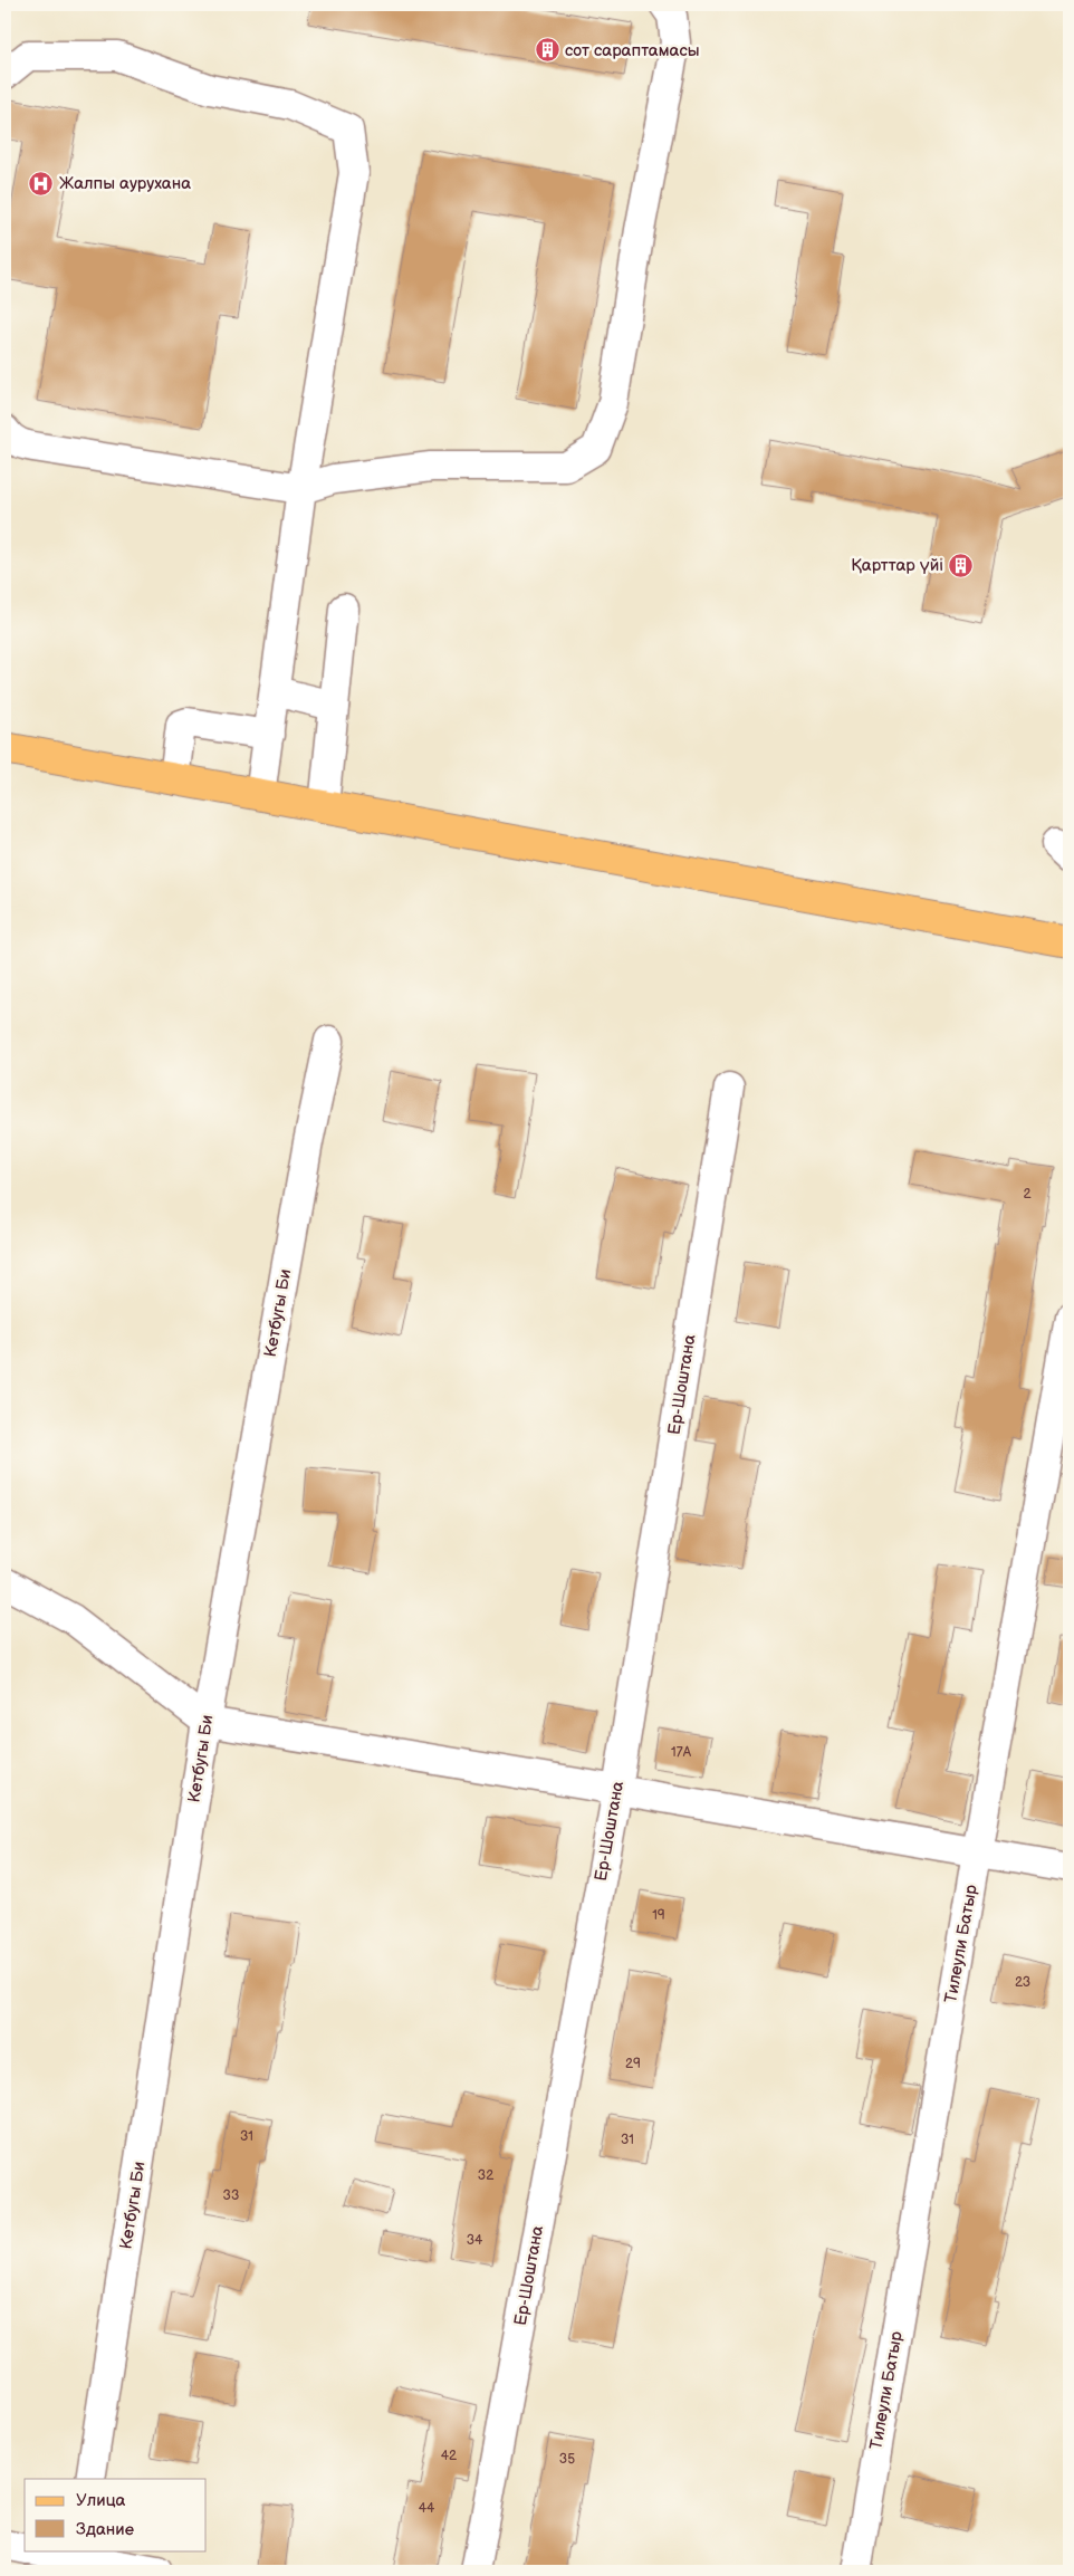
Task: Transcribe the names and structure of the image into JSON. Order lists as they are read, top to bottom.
{
  "streets": {
    "street": ["Кетбугы Би", "Ер-Шоштана", "Тилеули Батыр"]
  },
  "places": {
    "building": ["сот сараптамасы", "Қарттар үйі"],
    "hospital": ["Жалпы аурухана"]
  },
  "house_numbers": [
    "2",
    "17А",
    "19",
    "23",
    "29",
    "31",
    "31",
    "32",
    "33",
    "34",
    "42",
    "35",
    "44"
  ],
  "legend": ["Улица", "Здание"]
}
